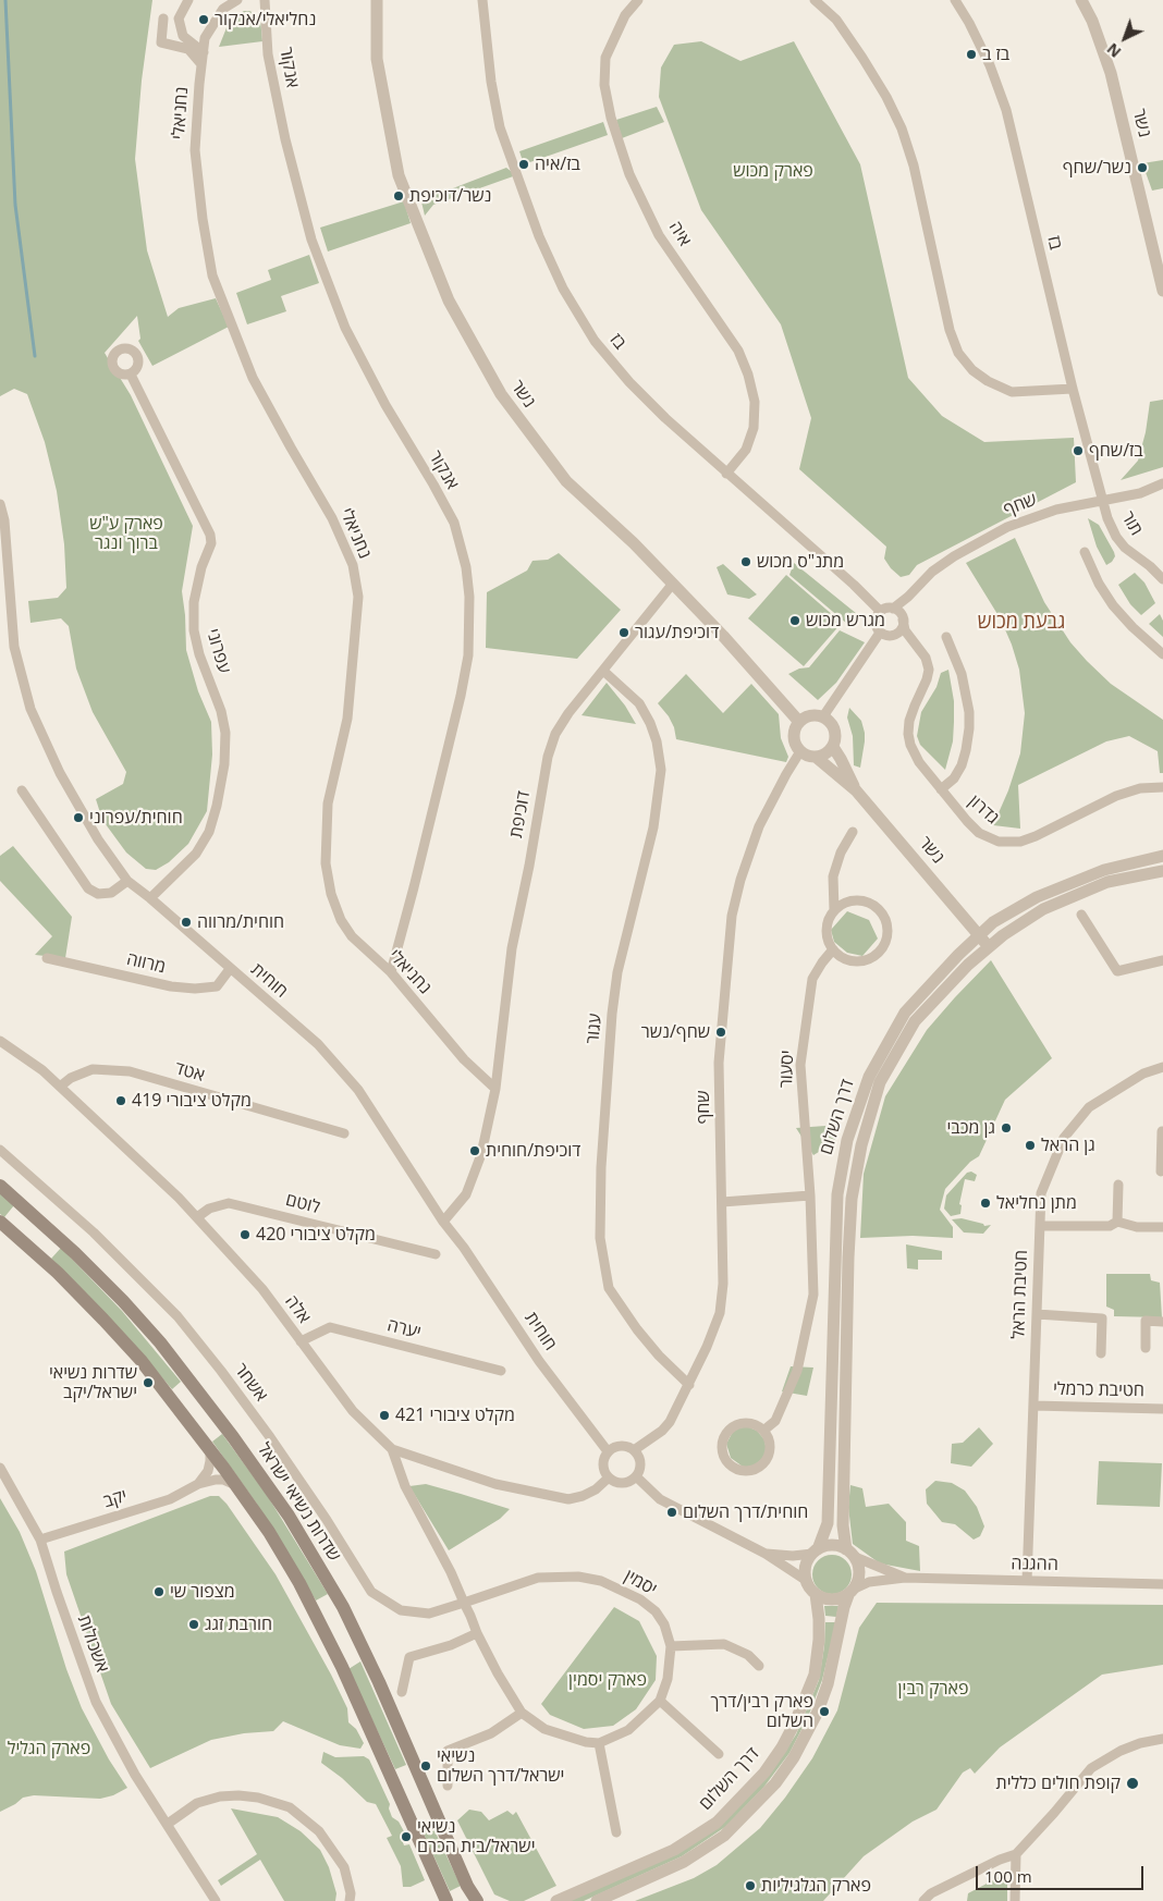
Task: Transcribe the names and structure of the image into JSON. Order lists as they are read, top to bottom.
{
  "streets": {
    "main road": ["שדרות נשיאי ישראל"],
    "street": [
      "אנקור",
      "נחניאלי",
      "נשר",
      "איה",
      "בז",
      "שחף",
      "תור",
      "עפרוני",
      "גדרון",
      "דוכיפת",
      "מרווה",
      "חוחית",
      "עגור",
      "יסעור",
      "אטד",
      "דרך השלום",
      "לוטם",
      "חטיבת הראל",
      "אלה",
      "יערה",
      "אשחר",
      "חטיבת כרמלי",
      "יקב",
      "ההגנה",
      "יסמין",
      "אשכולות"
    ]
  },
  "crossings": [
    ["אנקור", "נחניאלי"],
    ["נחניאלי", "דוכיפת"],
    ["נשר", "שחף"],
    ["נשר", "דוכיפת"],
    ["נשר", "דרך השלום"],
    ["איה", "בז"],
    ["בז", "שחף"],
    ["בז", "תור"],
    ["בז", "גדרון"],
    ["שחף", "תור"],
    ["שחף", "גדרון"],
    ["שחף", "חוחית"],
    ["שחף", "עגור"],
    ["שחף", "אלה"],
    ["עפרוני", "חוחית"],
    ["דוכיפת", "חוחית"],
    ["דוכיפת", "עגור"],
    ["מרווה", "חוחית"],
    ["חוחית", "אלה"],
    ["אטד", "אלה"],
    ["דרך השלום", "ההגנה"],
    ["לוטם", "אלה"],
    ["חטיבת הראל", "חטיבת כרמלי"],
    ["חטיבת הראל", "ההגנה"],
    ["אלה", "יערה"],
    ["אשחר", "יסמין"],
    ["יקב", "אשכולות"]
  ],
  "districts": ["גבעת מכוש"],
  "parks": [
    "פארק מכוש",
    "פארק ע\"ש ברוך ונגר",
    "פארק יסמין",
    "פארק רבין",
    "פארק הגליל"
  ],
  "places": [
    "נחליאלי/אנקור",
    "בז ב",
    "בז/איה",
    "נשר/שחף",
    "נשר/דוכיפת",
    "בז/שחף",
    "מתנ\"ס מכוש",
    "מגרש מכוש",
    "דוכיפת/עגור",
    "חוחית/עפרוני",
    "חוחית/מרווה",
    "שחף/נשר",
    "מקלט ציבורי 419",
    "גן מכבי",
    "גן הראל",
    "דוכיפת/חוחית",
    "מתן נחליאל",
    "מקלט ציבורי 420",
    "שדרות נשיאי ישראל/יקב",
    "מקלט ציבורי 421",
    "חוחית/דרך השלום",
    "מצפור שי",
    "חורבת זגג",
    "פארק רבין/דרך השלום",
    "נשיאי ישראל/דרך השלום",
    "קופת חולים כללית",
    "נשיאי ישראל/בית הכרם",
    "פארק הגלגיליות"
  ],
  "scale_bar": "100 m",
  "north": "bottom left"
}
